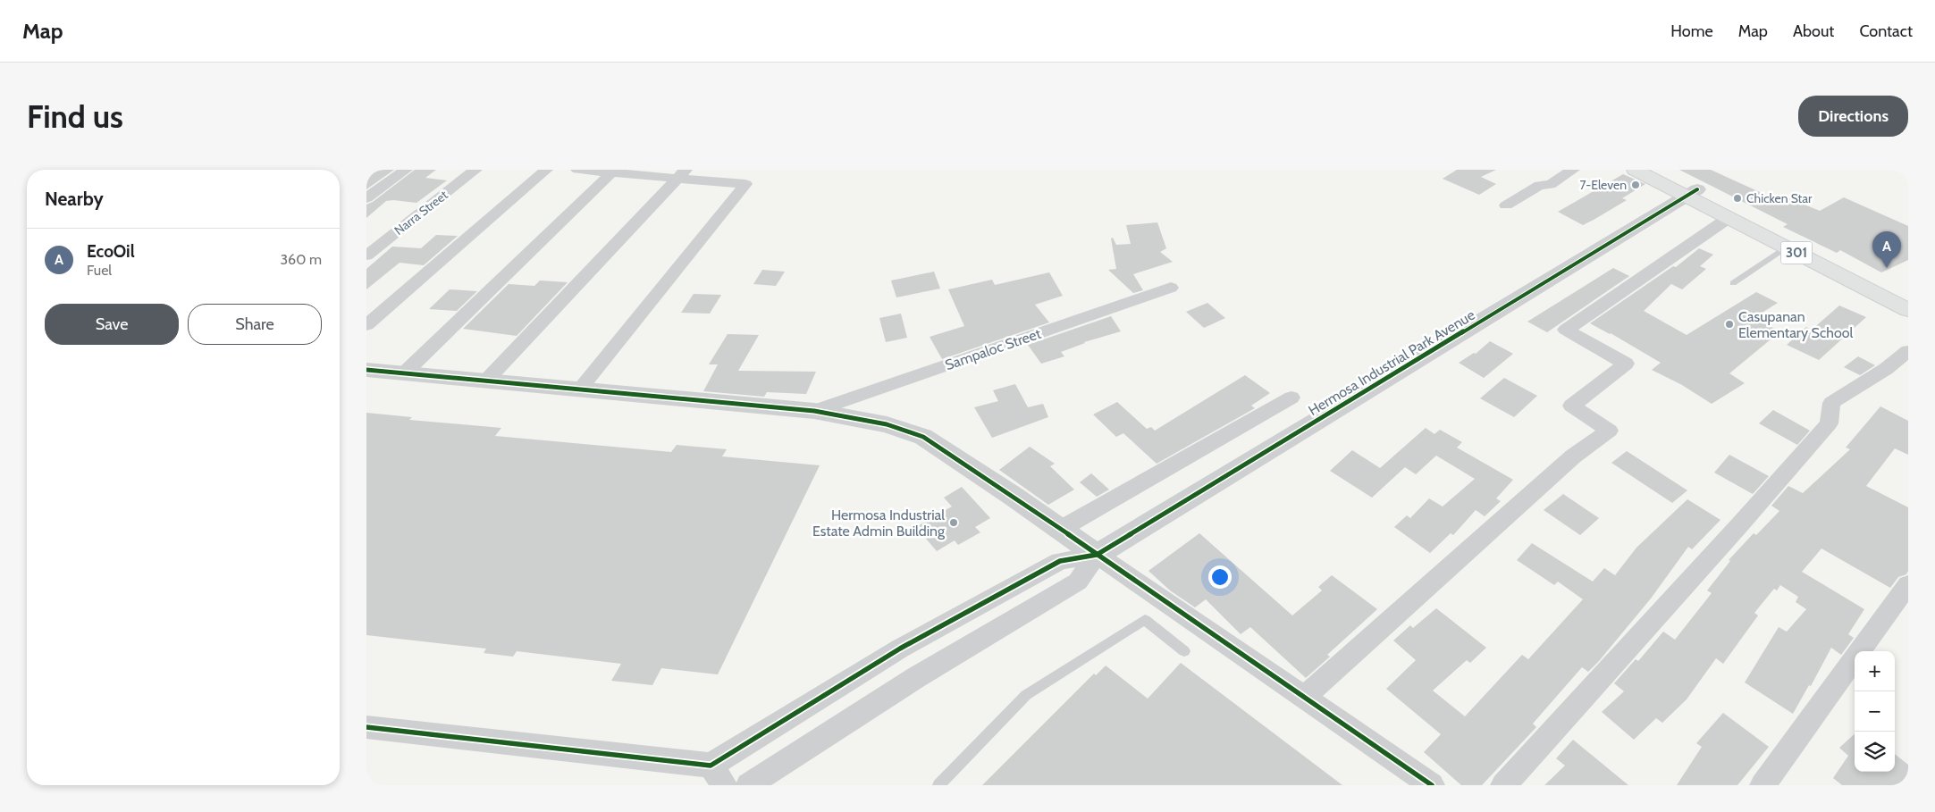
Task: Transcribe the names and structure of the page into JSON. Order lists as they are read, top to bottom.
{
  "streets": {
    "main road": ["301"],
    "street": ["Narra Street", "Sampaloc Street", "Hermosa Industrial Park Avenue"]
  },
  "crossings": [
    ["301", "Hermosa Industrial Park Avenue"]
  ],
  "places": [
    "7-Eleven",
    "Chicken Star",
    "Casupanan Elementary School",
    "Hermosa Industrial Estate Admin Building"
  ],
  "page": {
    "header": "Map",
    "nav": [
      "Home",
      "Map",
      "About",
      "Contact"
    ],
    "buttons": [
      "Directions",
      ["Save", "Share"]
    ],
    "title": "Find us",
    "heading": "Nearby",
    "list": [
      {
        "mark": "A",
        "name": "EcoOil",
        "note": "Fuel",
        "value": "360 m"
      }
    ],
    "pins": "A",
    "map_buttons": ["+", "−"]
  }
}
